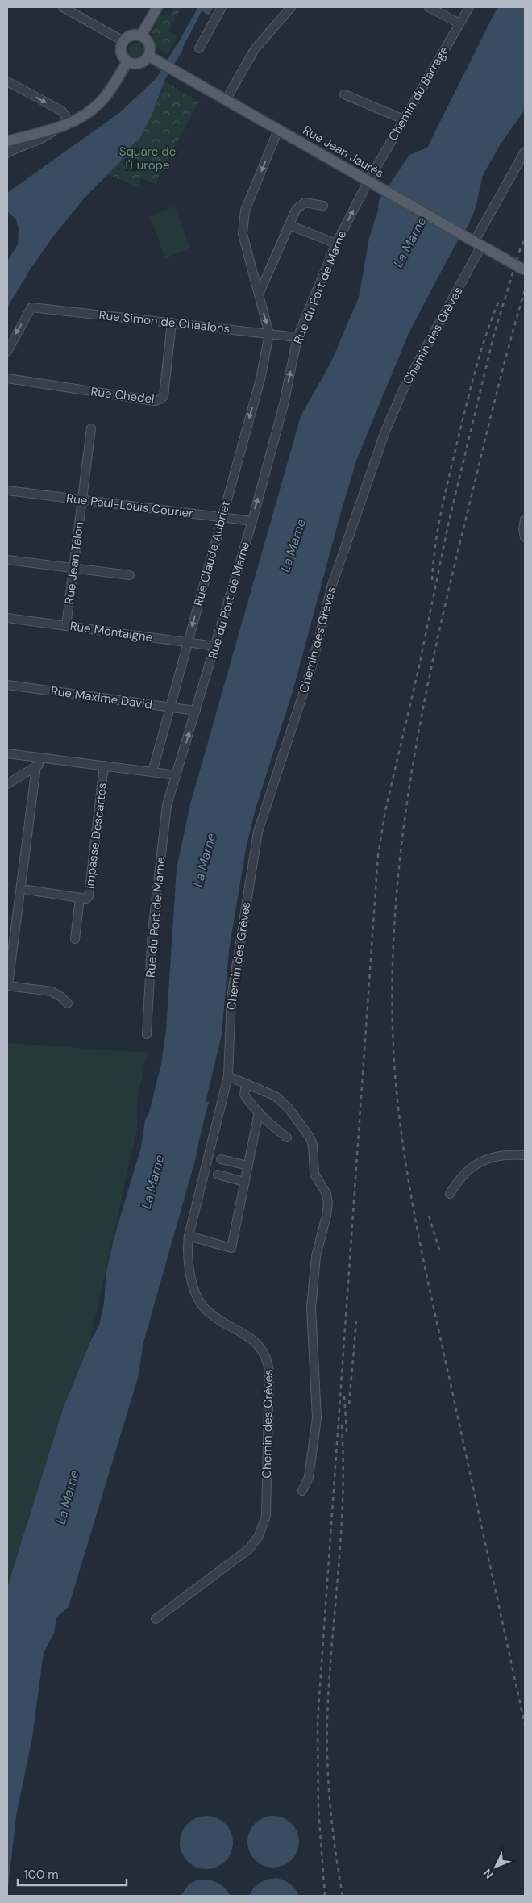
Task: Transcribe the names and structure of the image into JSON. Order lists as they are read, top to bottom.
{
  "streets": {
    "main road": ["Rue Jean Jaurès"],
    "street": [
      "Chemin du Barrage",
      "Rue du Port de Marne",
      "Rue Simon de Chaalons",
      "Chemin des Grèves",
      "Rue Chedel",
      "Rue Paul-Louis Courier",
      "Rue Claude Aubriet",
      "Rue Jean Talon",
      "Rue Montaigne",
      "Rue Maxime David",
      "Impasse Descartes"
    ]
  },
  "crossings": [
    ["Chemin du Barrage", "Rue Jean Jaurès"],
    ["Chemin du Barrage", "Rue du Port de Marne"],
    ["Rue Jean Jaurès", "Rue du Port de Marne"],
    ["Rue Jean Jaurès", "Chemin des Grèves"],
    ["Rue du Port de Marne", "Rue Simon de Chaalons"],
    ["Rue du Port de Marne", "Rue Paul-Louis Courier"],
    ["Rue du Port de Marne", "Rue Montaigne"],
    ["Rue du Port de Marne", "Rue Maxime David"],
    ["Rue Simon de Chaalons", "Rue Chedel"],
    ["Rue Simon de Chaalons", "Rue Claude Aubriet"],
    ["Rue Paul-Louis Courier", "Rue Claude Aubriet"],
    ["Rue Paul-Louis Courier", "Rue Jean Talon"],
    ["Rue Claude Aubriet", "Rue Montaigne"],
    ["Rue Claude Aubriet", "Rue Maxime David"],
    ["Rue Jean Talon", "Rue Montaigne"]
  ],
  "one_way": ["Rue du Port de Marne", "Rue Simon de Chaalons", "Rue Claude Aubriet"],
  "water": ["La Marne"],
  "parks": ["Square de l'Europe"],
  "scale_bar": "100 m",
  "north": "bottom left"
}
